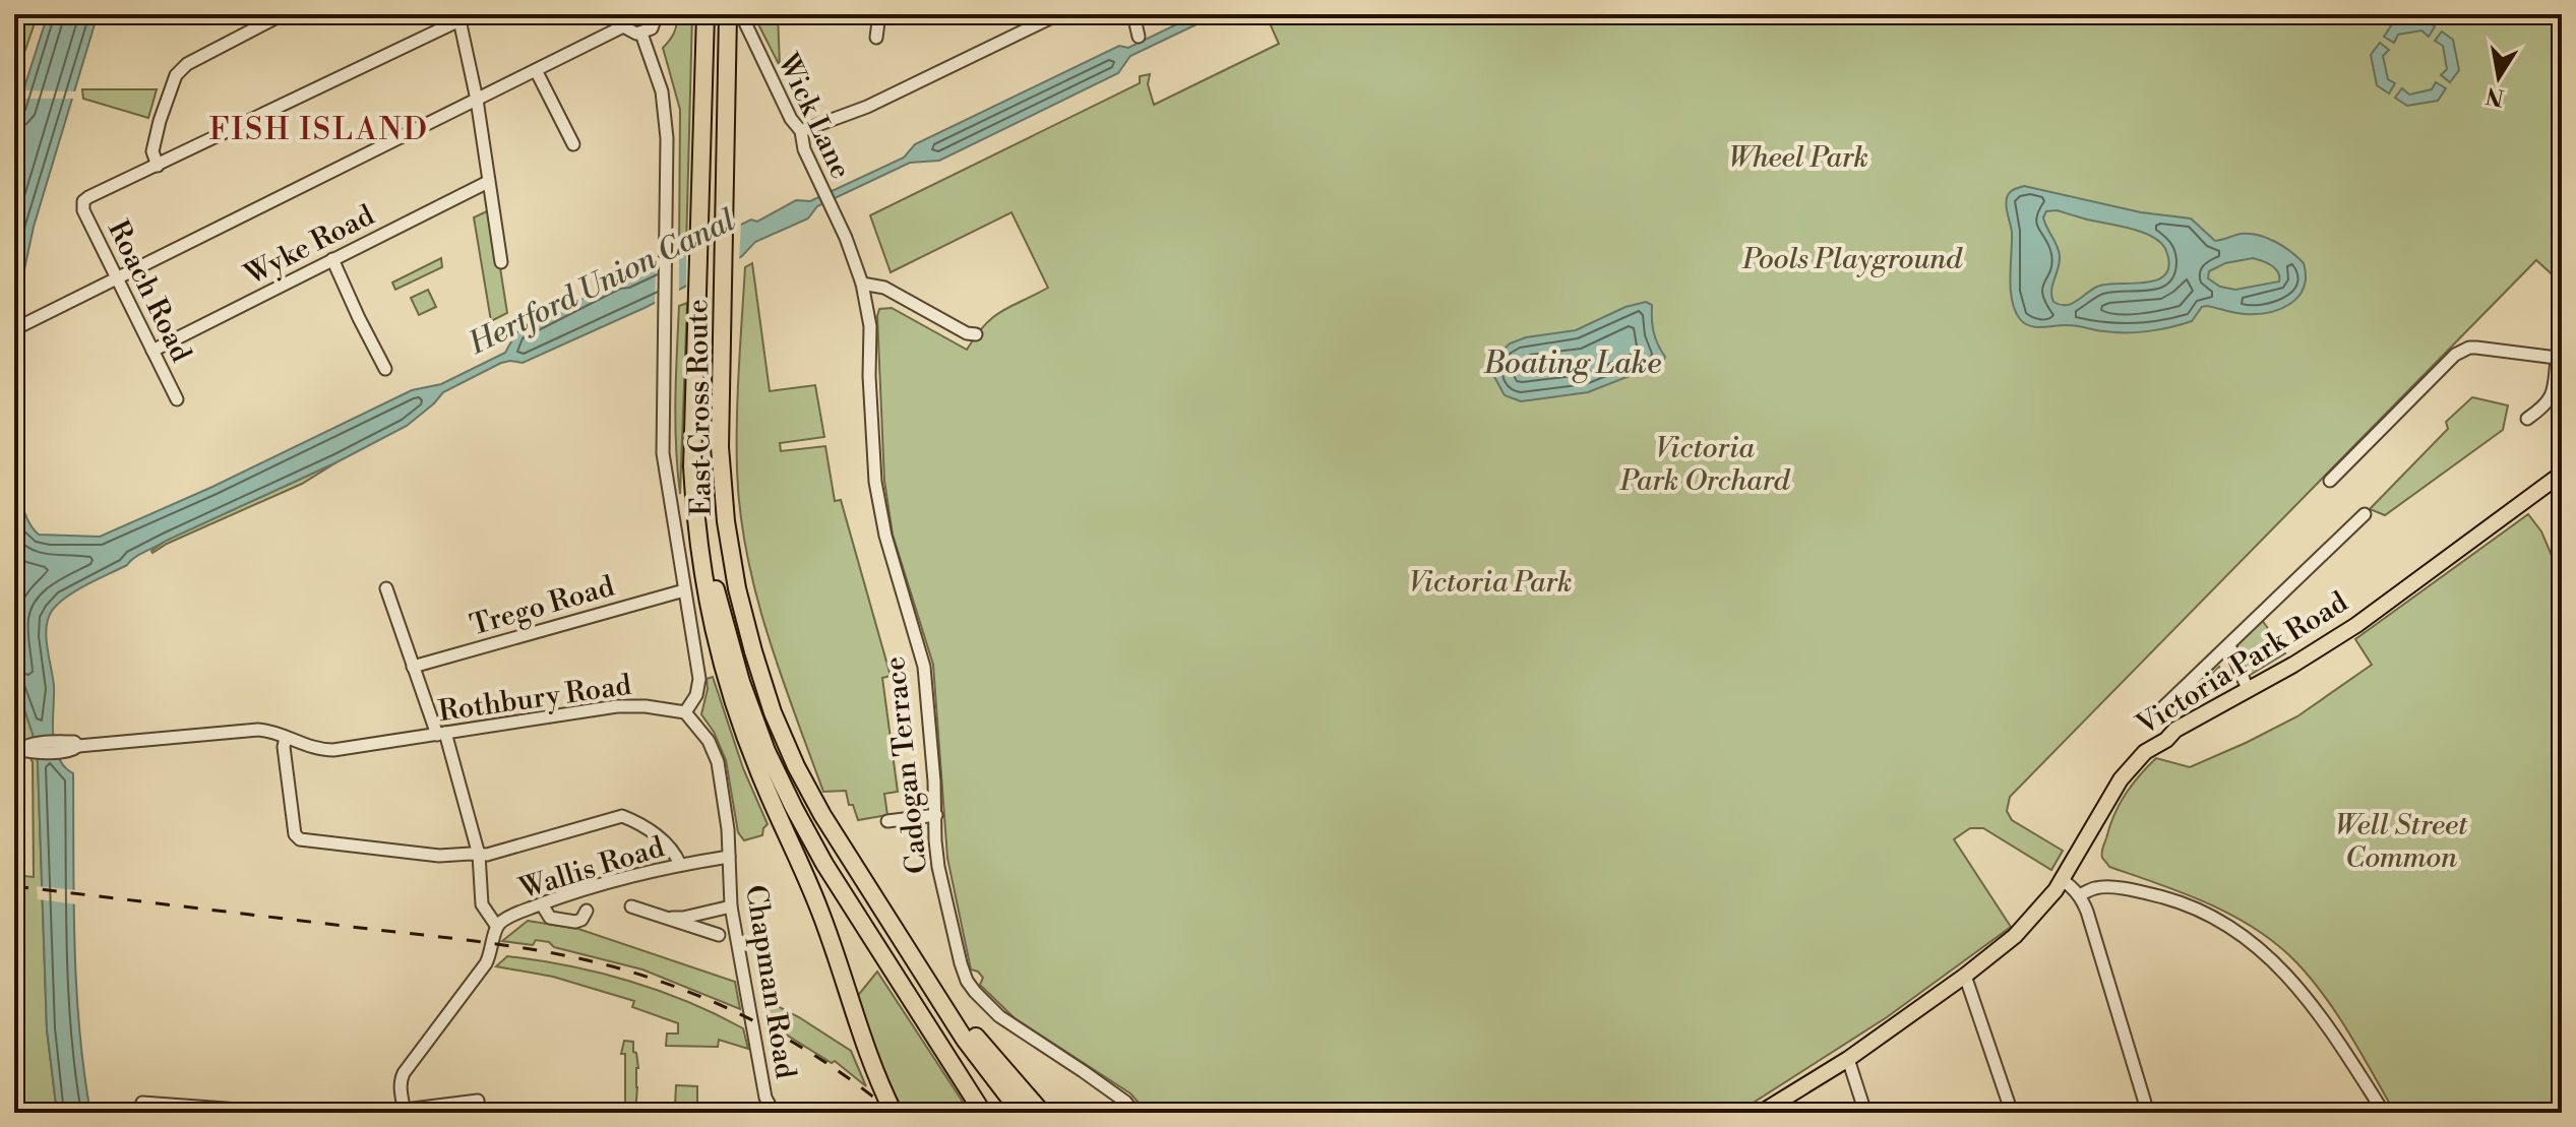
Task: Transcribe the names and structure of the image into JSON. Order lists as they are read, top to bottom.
{
  "streets": {
    "highway": ["East Cross Route"],
    "main road": ["Victoria Park Road"],
    "street": [
      "Wick Lane",
      "Wyke Road",
      "Roach Road",
      "Trego Road",
      "Rothbury Road",
      "Cadogan Terrace",
      "Wallis Road",
      "Chapman Road"
    ]
  },
  "crossings": [
    ["Wick Lane", "East Cross Route"],
    ["Wick Lane", "Cadogan Terrace"],
    ["Wyke Road", "Roach Road"],
    ["Wallis Road", "Chapman Road"]
  ],
  "districts": ["FISH ISLAND"],
  "water": ["Hertford Union Canal", "Boating Lake"],
  "parks": [
    "Wheel Park",
    "Pools Playground",
    "Victoria Park Orchard",
    "Victoria Park",
    "Well Street Common"
  ],
  "north": "bottom"
}
